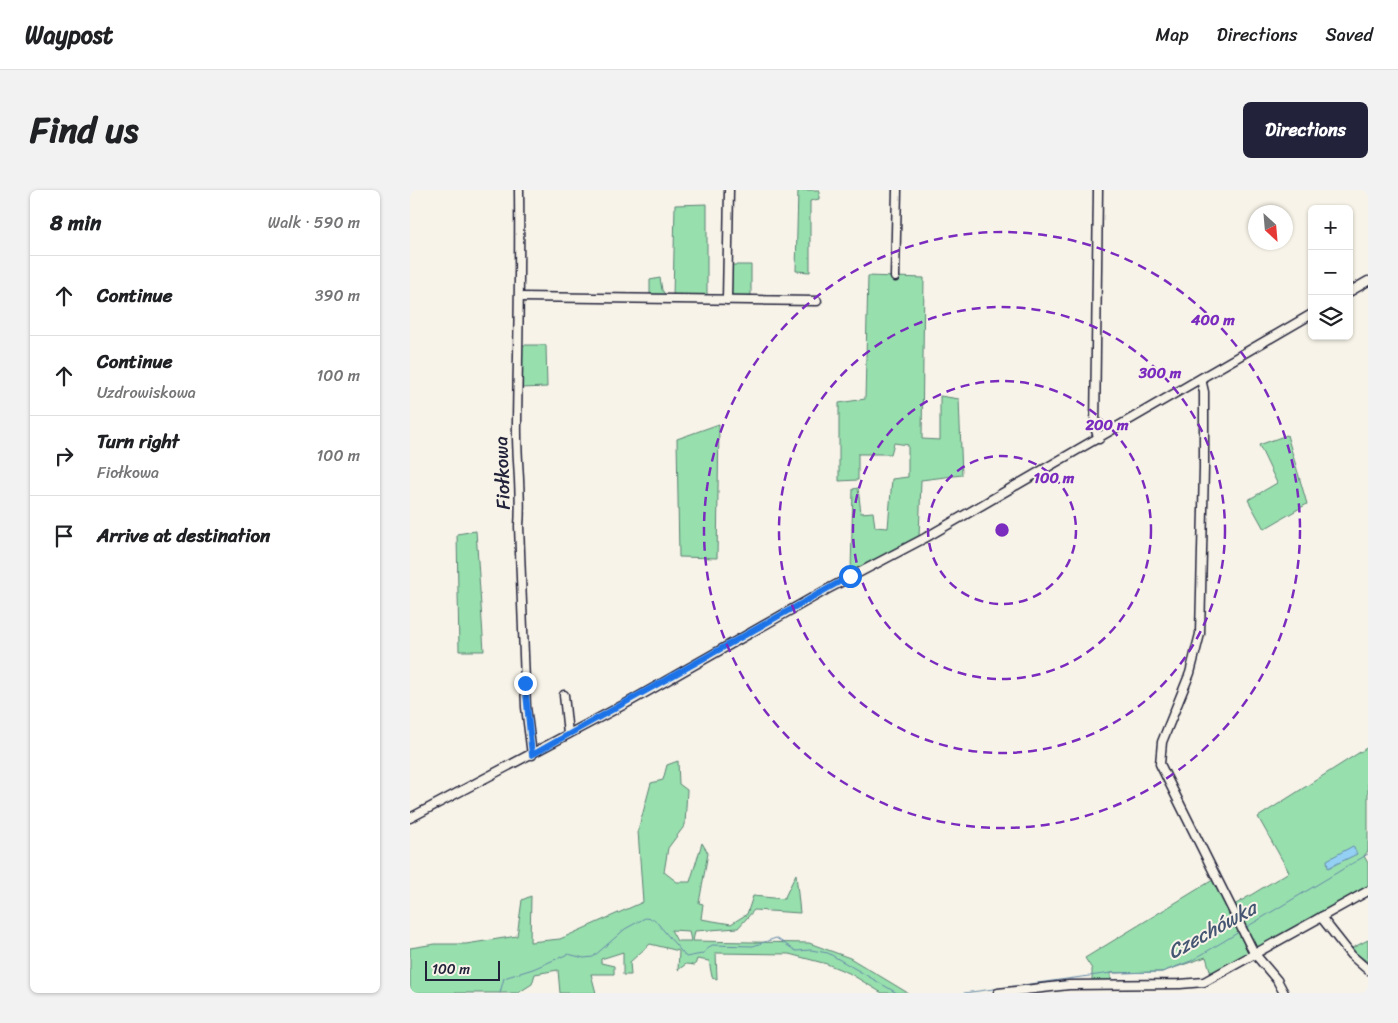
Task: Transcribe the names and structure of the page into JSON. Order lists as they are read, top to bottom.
{
  "streets": {
    "street": ["Fiołkowa"]
  },
  "water": ["Czechówka"],
  "scale_bar": "100 m",
  "north": "bottom right",
  "page": {
    "header": "Waypost",
    "nav": ["Map", "Directions", "Saved"],
    "title": "Find us",
    "buttons": "Directions",
    "heading": ["8 min", "Walk · 590 m"],
    "map_buttons": ["+", "−"],
    "list": [
      ["Continue", "390 m"],
      ["Continue", "Uzdrowiskowa", "100 m"],
      ["Turn right", "Fiołkowa", "100 m"],
      "Arrive at destination"
    ],
    "scale": "100 m"
  },
  "rings": [
    "400 m",
    "300 m",
    "200 m",
    "100 m"
  ]
}
